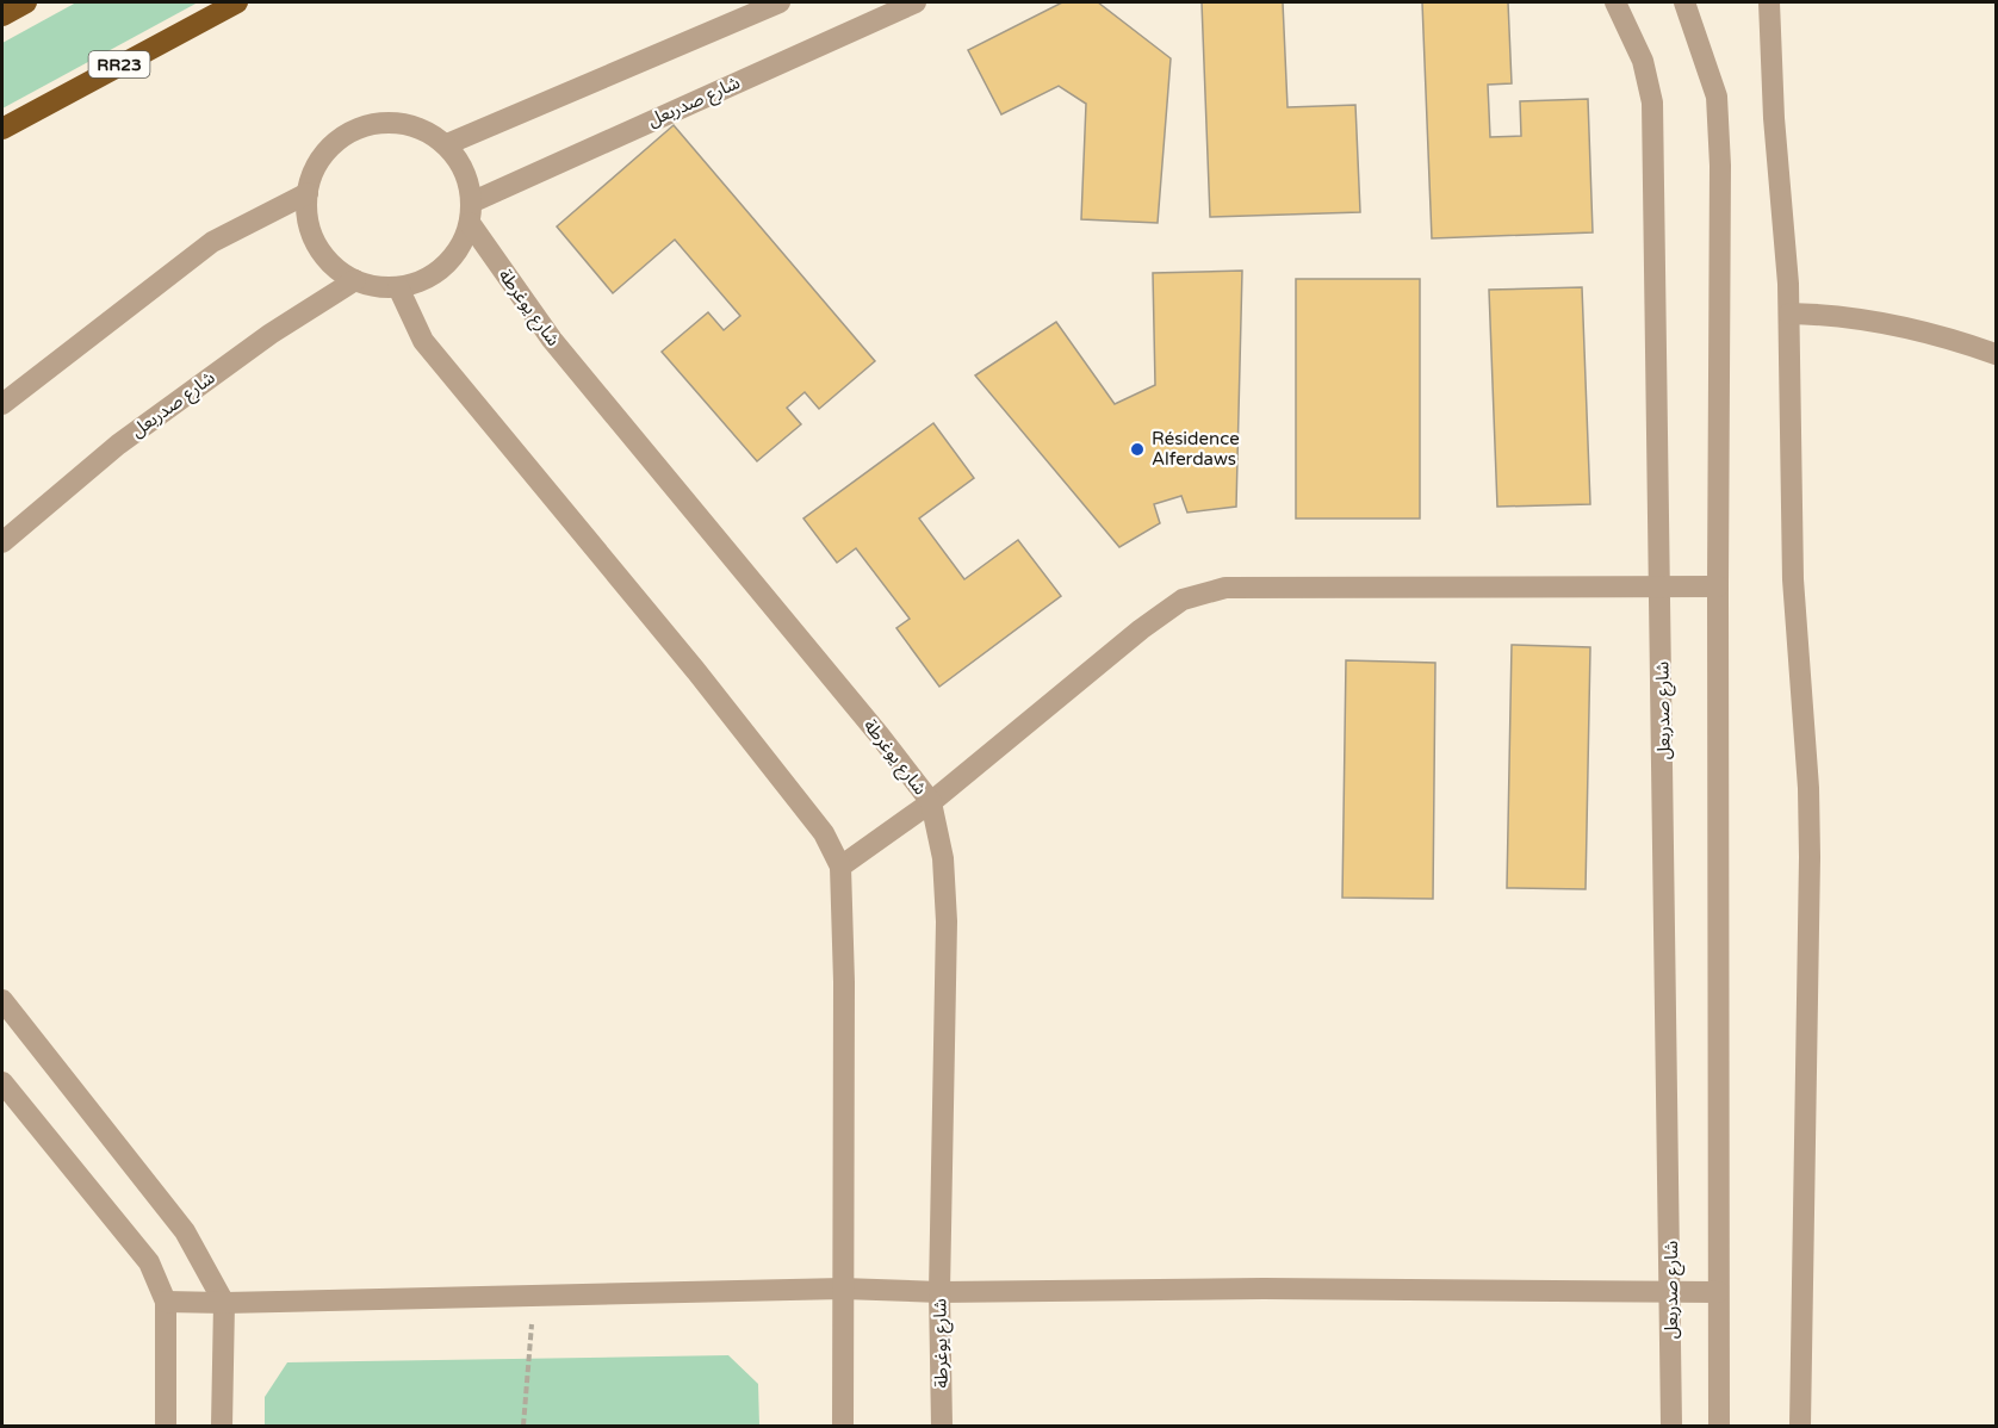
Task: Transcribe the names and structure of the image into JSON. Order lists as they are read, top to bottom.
{
  "streets": {
    "highway": ["RR23"],
    "street": ["شارع صدربعل", "شارع يوغرطة"]
  },
  "crossings": [
    ["شارع صدربعل", "شارع يوغرطة"]
  ],
  "places": ["Résidence Alferdaws"]
}
